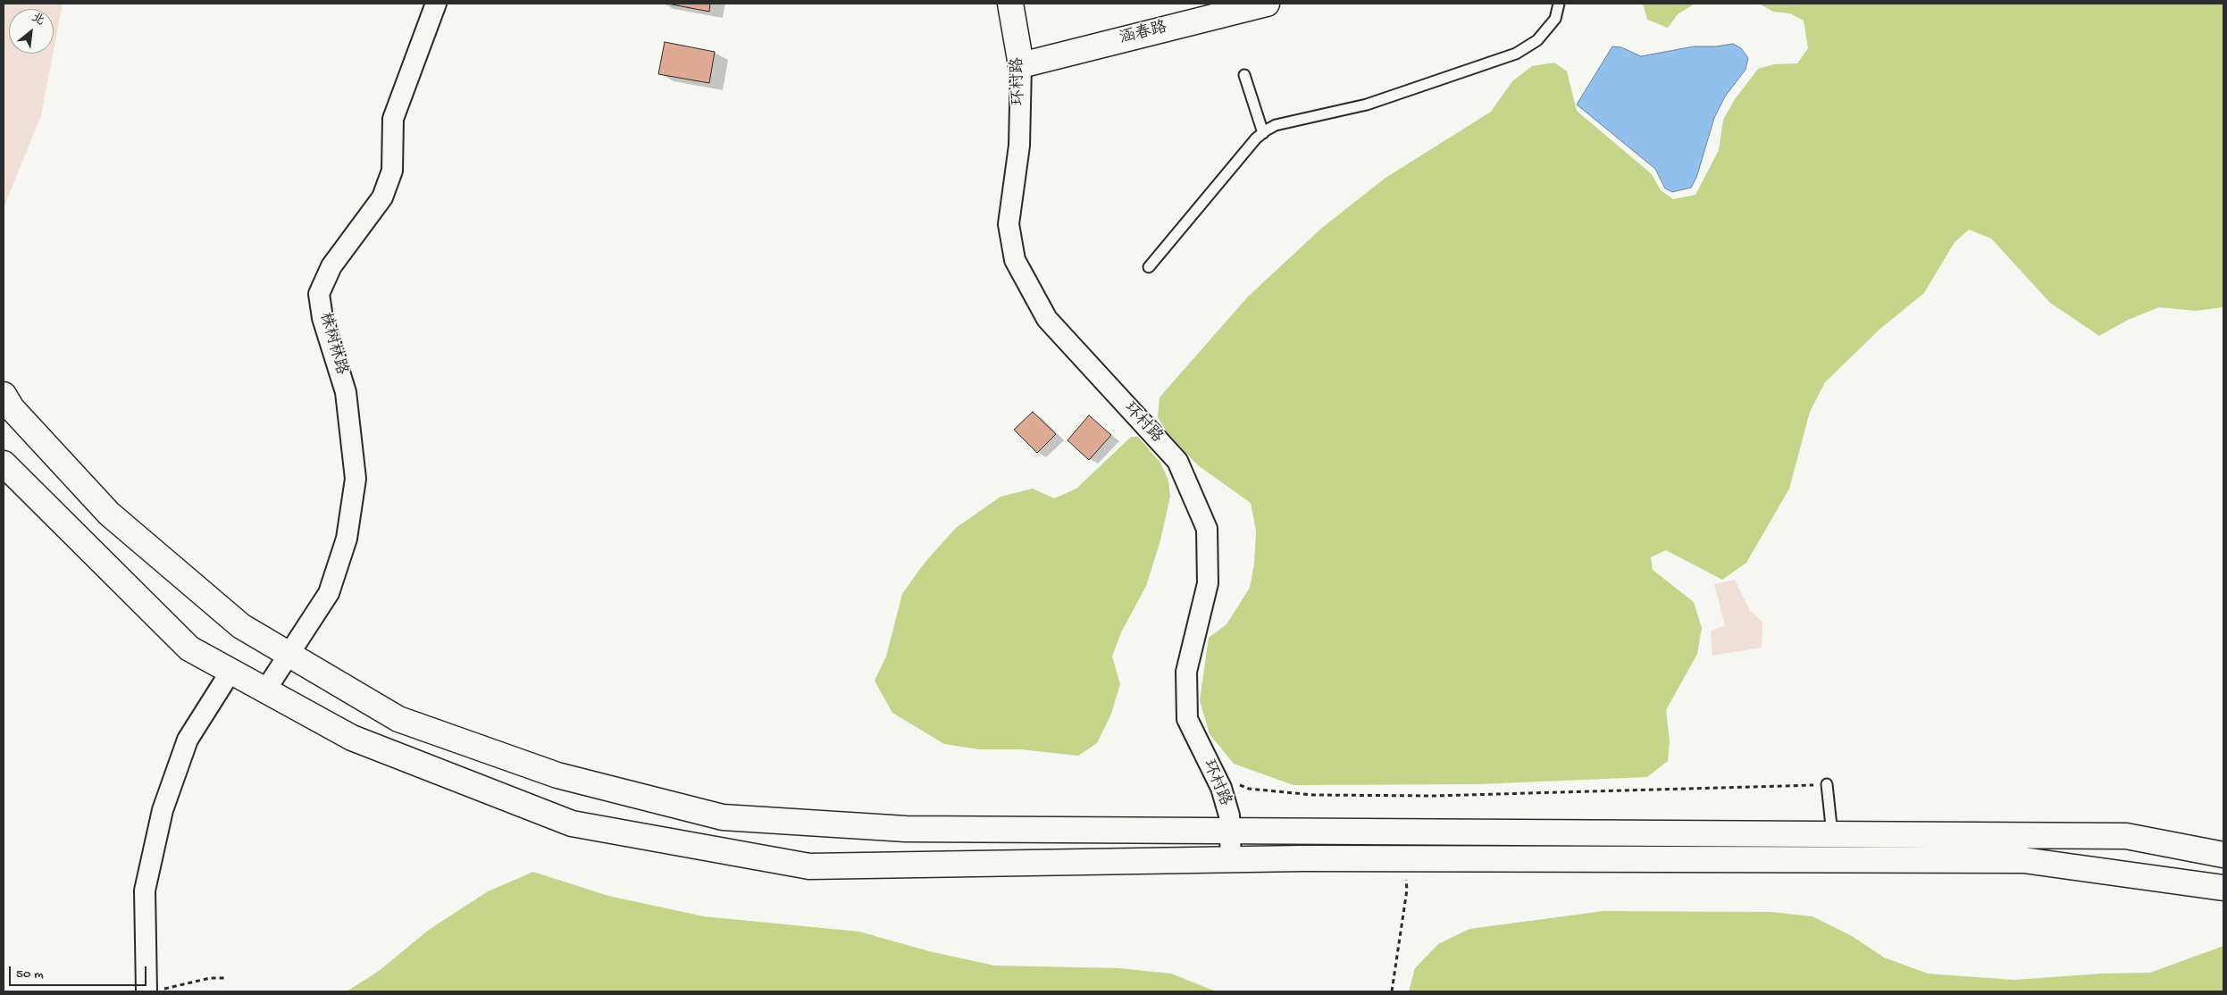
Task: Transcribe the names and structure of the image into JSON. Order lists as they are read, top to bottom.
{
  "streets": {
    "main road": ["涵春路", "环村路"],
    "street": ["株树林路"]
  },
  "crossings": [
    ["涵春路", "环村路"]
  ],
  "scale_bar": "50 m",
  "north": "top right"
}
